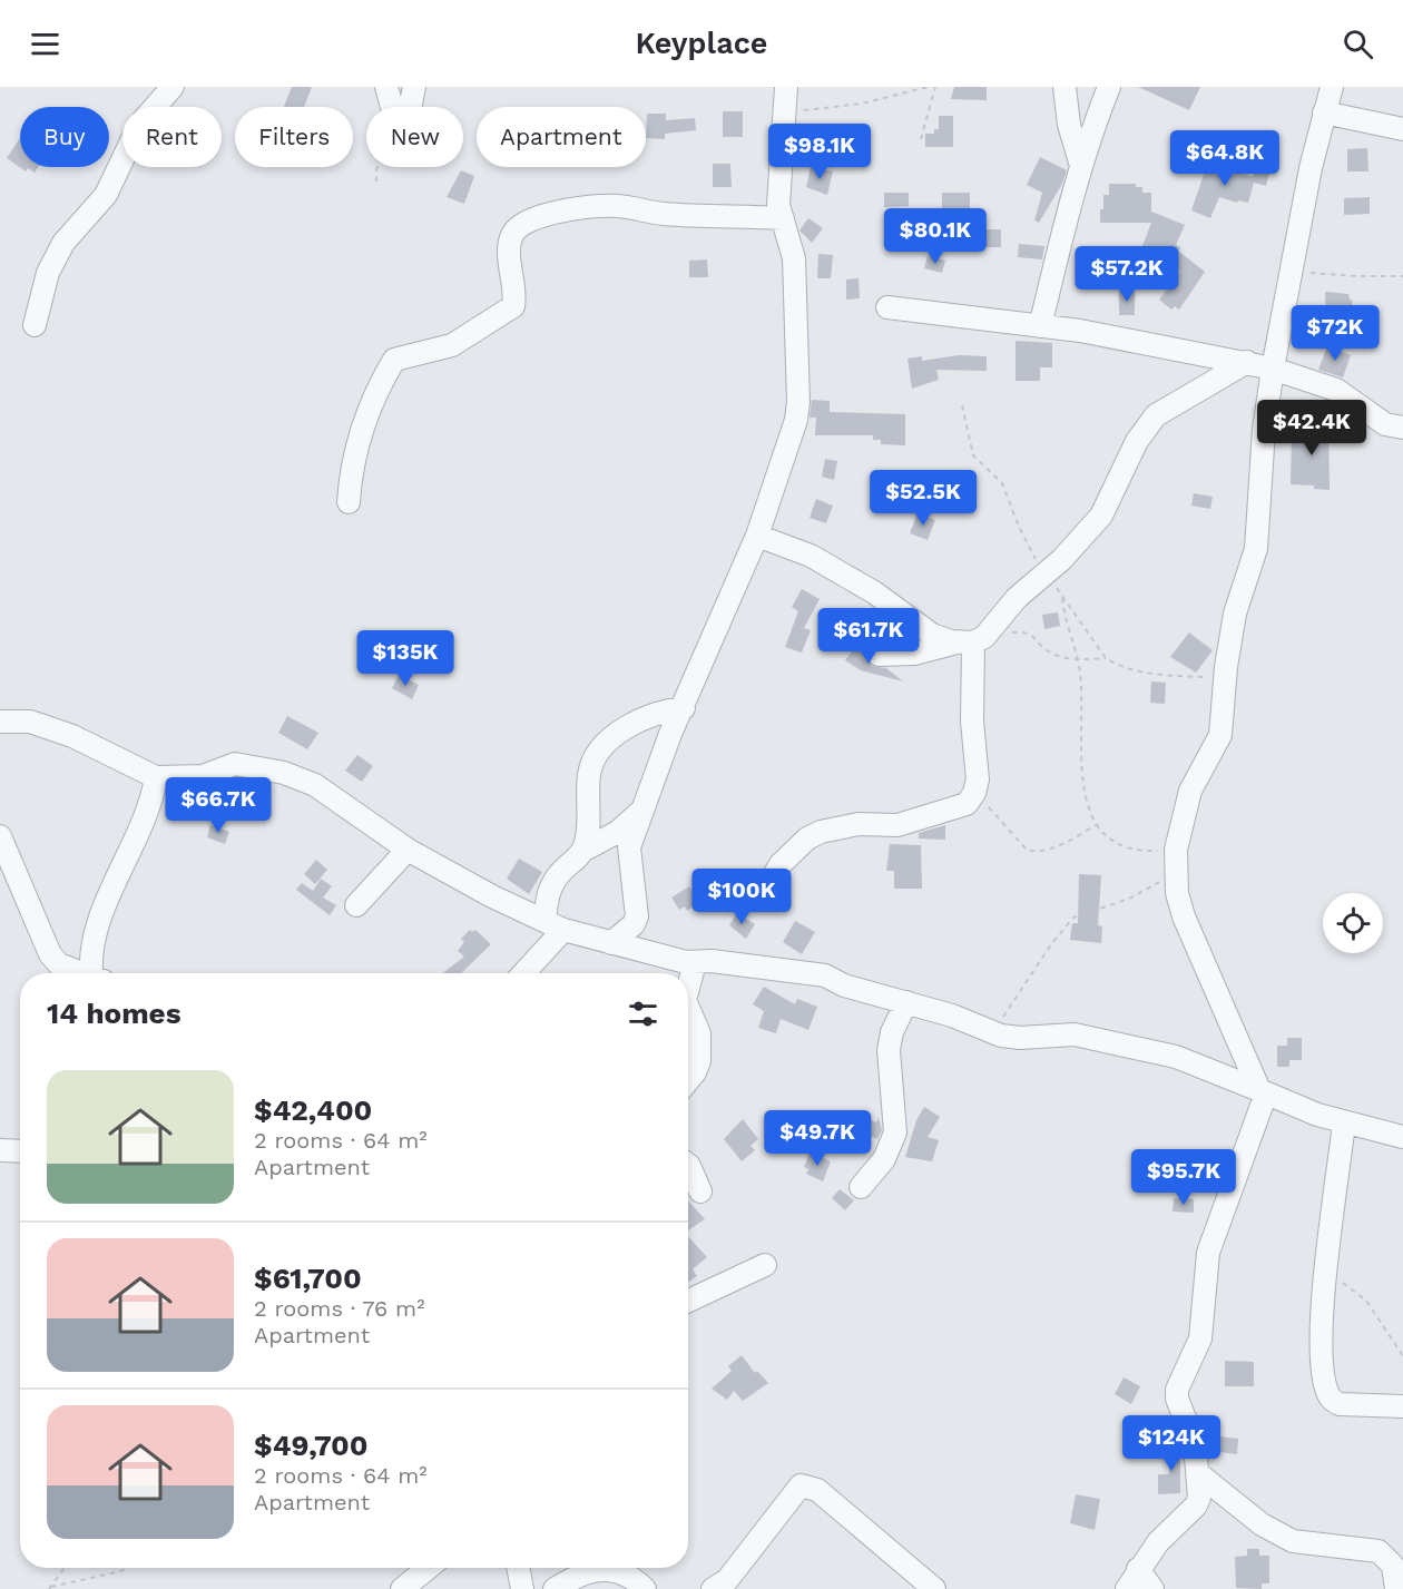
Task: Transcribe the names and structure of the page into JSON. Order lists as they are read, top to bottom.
{
  "page": {
    "header": "Keyplace",
    "chip": [
      "Buy",
      "Rent",
      "Filters",
      "New",
      "Apartment"
    ],
    "price": [
      "$98.1K",
      "$64.8K",
      "$80.1K",
      "$57.2K",
      "$72K",
      "$42.4K",
      "$52.5K",
      "$61.7K",
      "$135K",
      "$66.7K",
      "$100K",
      "$49.7K",
      "$95.7K",
      "$124K"
    ],
    "heading": "14 homes",
    "list": [
      {
        "name": "$42,400",
        "note": "2 rooms · 64 m² · Apartment"
      },
      {
        "name": "$61,700",
        "note": "2 rooms · 76 m² · Apartment"
      },
      {
        "name": "$49,700",
        "note": "2 rooms · 64 m² · Apartment"
      }
    ]
  }
}
